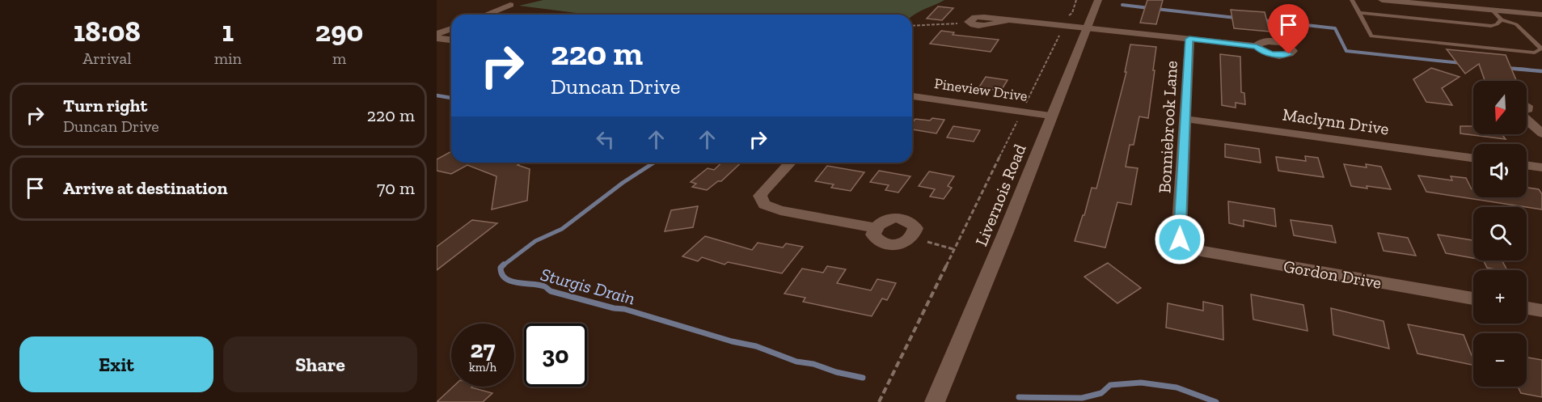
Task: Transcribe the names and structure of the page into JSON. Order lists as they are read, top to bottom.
{
  "streets": {
    "street": [
      "Pineview Drive",
      "Maclynn Drive",
      "Bonniebrook Lane",
      "Livernois Road",
      "Gordon Drive"
    ]
  },
  "crossings": [
    ["Pineview Drive", "Livernois Road"],
    ["Maclynn Drive", "Bonniebrook Lane"],
    ["Bonniebrook Lane", "Gordon Drive"]
  ],
  "water": ["Sturgis Drain"],
  "north": "bottom",
  "page": {
    "eta": [
      "18:08",
      "Arrival",
      "1",
      "min",
      "290",
      "m"
    ],
    "turn": ["220 m", "Duncan Drive"],
    "map_buttons": ["+", "−"],
    "list": [
      {
        "name": "Turn right",
        "note": "Duncan Drive",
        "value": "220 m"
      },
      {
        "name": "Arrive at destination",
        "value": "70 m"
      }
    ],
    "speed": "27 km/h",
    "limit": "30",
    "buttons": ["Exit", "Share"]
  }
}
